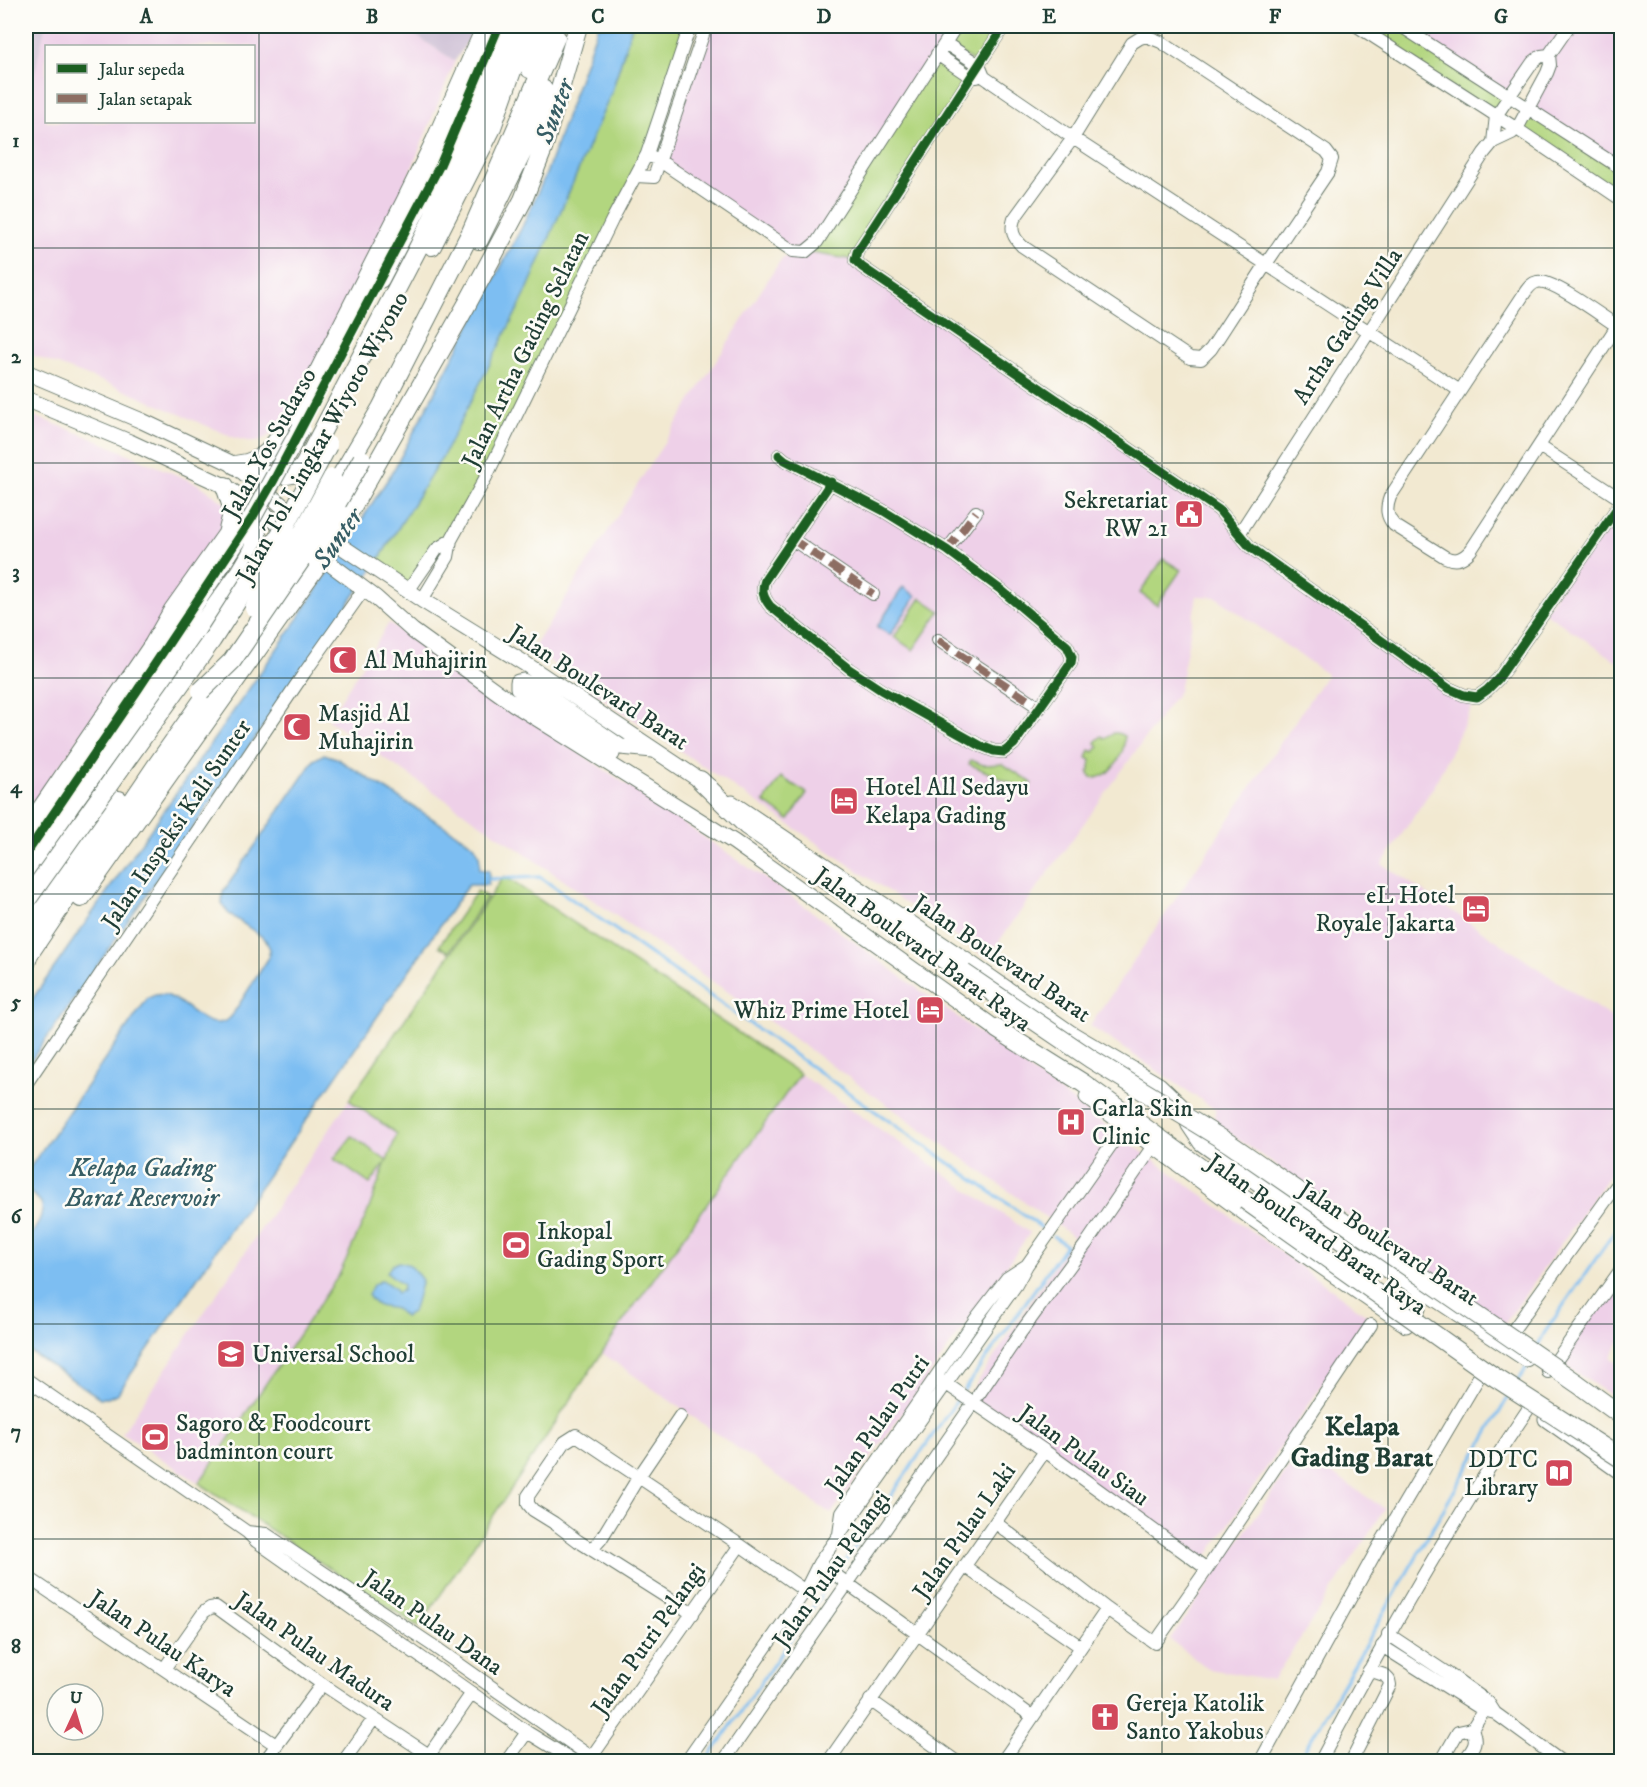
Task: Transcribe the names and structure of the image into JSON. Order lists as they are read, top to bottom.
{
  "streets": {
    "highway": ["Jalan Tol Lingkar Wiyoto Wiyono", "Jalan Yos Sudarso"],
    "main road": ["Jalan Boulevard Barat", "Jalan Boulevard Barat Raya"],
    "street": [
      "Artha Gading Villa",
      "Jalan Artha Gading Selatan",
      "Jalan Inspeksi Kali Sunter",
      "Jalan Pulau Putri",
      "Jalan Pulau Siau",
      "Jalan Pulau Laki",
      "Jalan Pulau Pelangi",
      "Jalan Pulau Dana",
      "Jalan Putri Pelangi",
      "Jalan Pulau Karya",
      "Jalan Pulau Madura"
    ]
  },
  "crossings": [
    ["Jalan Artha Gading Selatan", "Jalan Boulevard Barat"],
    ["Jalan Boulevard Barat Raya", "Jalan Pulau Putri"],
    ["Jalan Boulevard Barat Raya", "Jalan Pulau Pelangi"],
    ["Jalan Pulau Putri", "Jalan Pulau Siau"],
    ["Jalan Pulau Siau", "Jalan Pulau Laki"],
    ["Jalan Pulau Siau", "Jalan Pulau Pelangi"],
    ["Jalan Pulau Dana", "Jalan Putri Pelangi"],
    ["Jalan Pulau Karya", "Jalan Pulau Madura"]
  ],
  "districts": ["Kelapa Gading Barat"],
  "water": ["Sunter", "Kelapa Gading Barat Reservoir"],
  "places": {
    "public building": ["Sekretariat RW 21"],
    "mosque": ["Al Muhajirin", "Masjid Al Muhajirin"],
    "hotel": ["Hotel All Sedayu Kelapa Gading", "eL Hotel Royale Jakarta", "Whiz Prime Hotel"],
    "hospital": ["Carla Skin Clinic"],
    "sports": ["Inkopal Gading Sport", "Sagoro & Foodcourt badminton court"],
    "school or university": ["Universal School"],
    "library": ["DDTC Library"],
    "church": ["Gereja Katolik Santo Yakobus"]
  },
  "legend": ["Jalur sepeda", "Jalan setapak"],
  "north": "top",
  "grid": {
    "columns": [
      "A",
      "B",
      "C",
      "D",
      "E",
      "F",
      "G"
    ],
    "rows": [
      "1",
      "2",
      "3",
      "4",
      "5",
      "6",
      "7",
      "8"
    ]
  }
}
